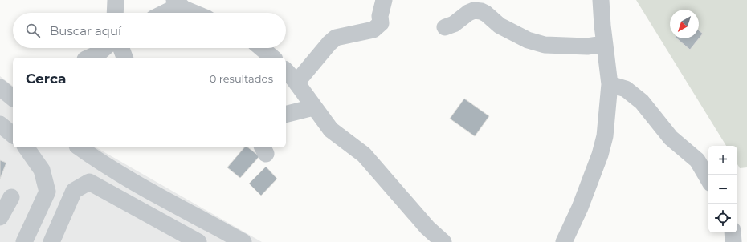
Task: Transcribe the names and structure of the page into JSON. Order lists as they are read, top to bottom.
{
  "north": "bottom left",
  "page": {
    "search": "Buscar aquí",
    "heading": ["Cerca", "0 resultados"],
    "map_buttons": ["+", "−"]
  }
}
